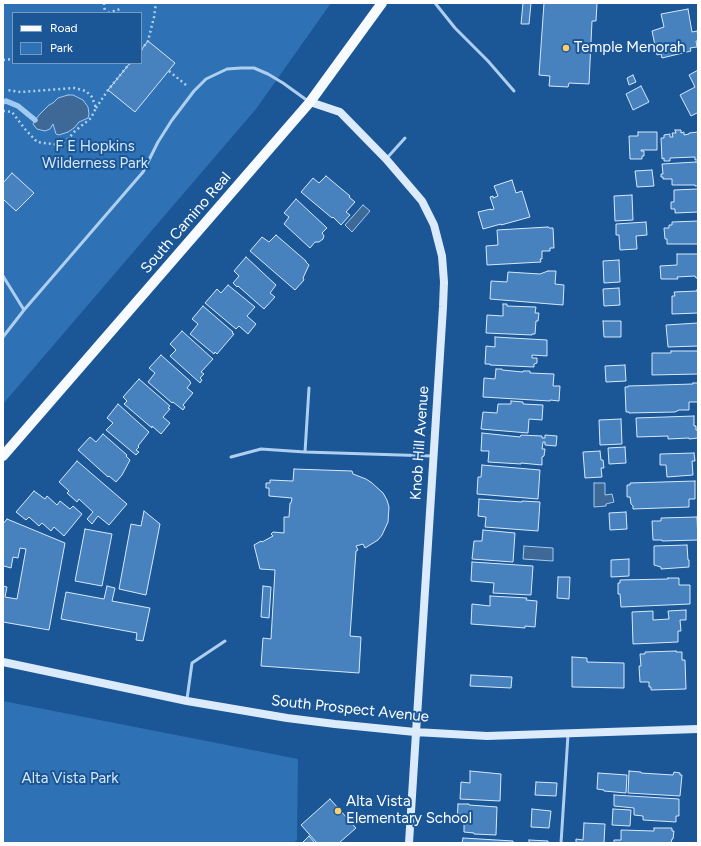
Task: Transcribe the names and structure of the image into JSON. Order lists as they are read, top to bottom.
{
  "streets": {
    "main road": ["South Camino Real"],
    "street": ["Knob Hill Avenue", "South Prospect Avenue"]
  },
  "crossings": [
    ["South Camino Real", "Knob Hill Avenue"],
    ["Knob Hill Avenue", "South Prospect Avenue"]
  ],
  "parks": ["F E Hopkins Wilderness Park", "Alta Vista Park"],
  "places": ["Temple Menorah", "Alta Vista Elementary School"],
  "legend": ["Road", "Park"]
}
